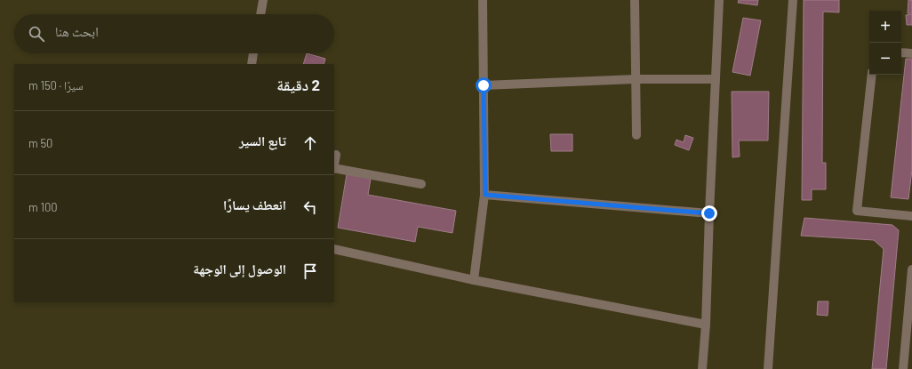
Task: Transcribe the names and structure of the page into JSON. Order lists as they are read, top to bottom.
{
  "page": {
    "map_buttons": ["+", "−"],
    "search": "ابحث هنا",
    "heading": ["2 دقيقة", "سيرًا · 150 m"],
    "list": [
      ["تابع السير", "50 m"],
      ["انعطف يسارًا", "100 m"],
      "الوصول إلى الوجهة"
    ]
  }
}
